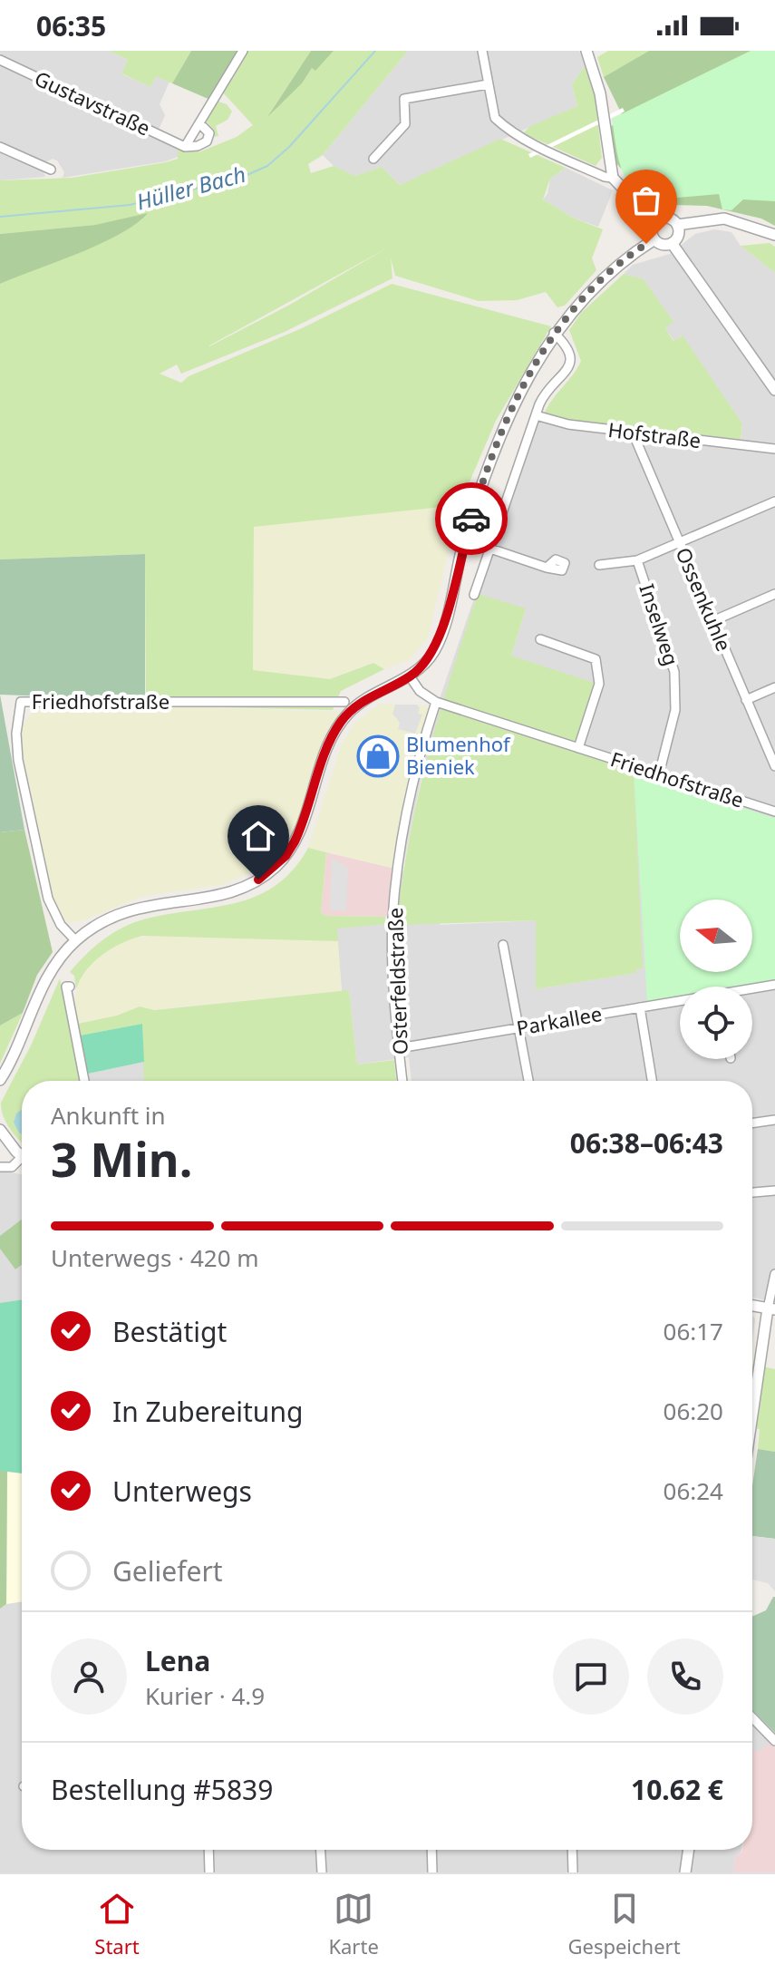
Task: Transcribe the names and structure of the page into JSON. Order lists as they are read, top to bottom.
{
  "streets": {
    "street": [
      "Gustavstraße",
      "Hofstraße",
      "Ossenkuhle",
      "Inselweg",
      "Friedhofstraße",
      "Osterfeldstraße",
      "Parkallee"
    ]
  },
  "crossings": [
    ["Hofstraße", "Ossenkuhle"],
    ["Inselweg", "Friedhofstraße"],
    ["Friedhofstraße", "Osterfeldstraße"],
    ["Osterfeldstraße", "Parkallee"]
  ],
  "water": ["Hüller Bach"],
  "places": {
    "shop": ["Blumenhof Bieniek"]
  },
  "north": "left",
  "page": {
    "status": "06:35",
    "heading": ["3 Min.", "Ankunft in", "06:38–06:43"],
    "panel": [
      "Lena",
      "Kurier · 4.9",
      "Bestellung #5839",
      "10.62 €"
    ],
    "bar": "Unterwegs · 420 m",
    "list": [
      ["Bestätigt", "06:17"],
      ["In Zubereitung", "06:20"],
      ["Unterwegs", "06:24"],
      "Geliefert"
    ],
    "tabs": ["Start", "Karte", "Gespeichert"]
  }
}
